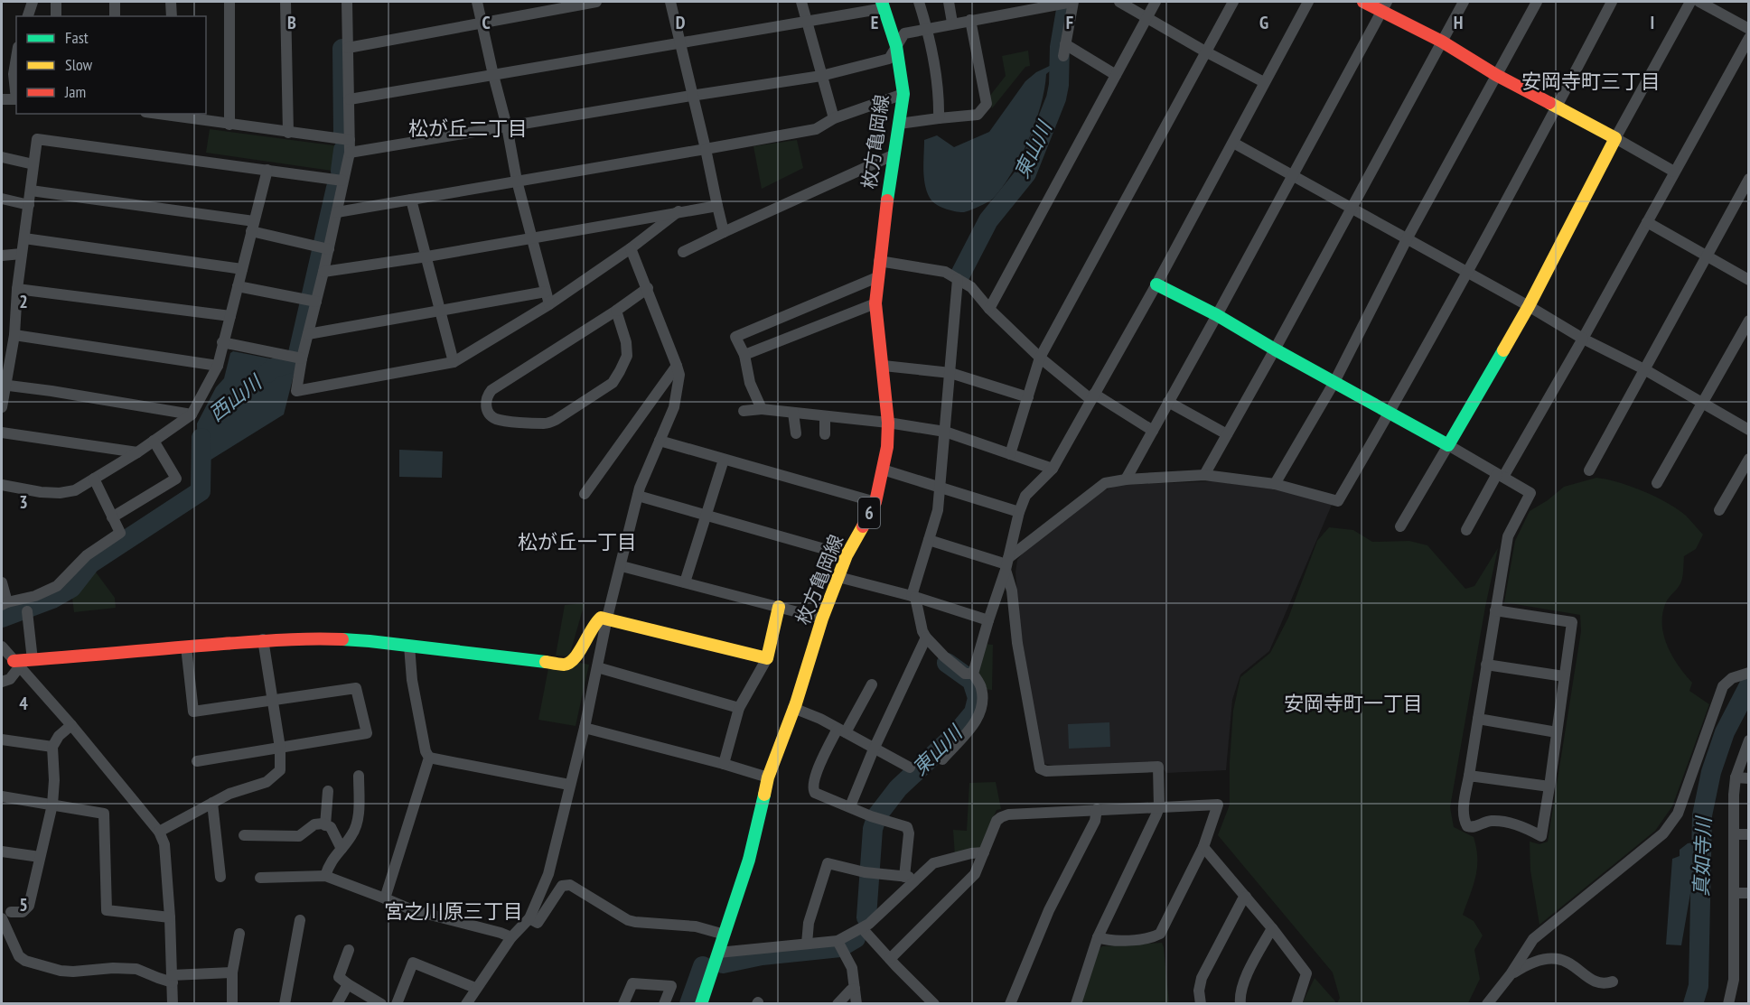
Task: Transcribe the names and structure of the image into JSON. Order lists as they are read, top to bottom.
{
  "streets": {
    "street": ["枚方亀岡線", "6"]
  },
  "districts": [
    "安岡寺町三丁目",
    "松が丘二丁目",
    "松が丘一丁目",
    "安岡寺町一丁目",
    "宮之川原三丁目"
  ],
  "water": ["東山川", "西山川", "真如寺川"],
  "legend": ["Fast", "Slow", "Jam"],
  "grid": {
    "columns": [
      "B",
      "C",
      "D",
      "E",
      "F",
      "G",
      "H",
      "I"
    ],
    "rows": [
      "2",
      "3",
      "4",
      "5"
    ]
  }
}
